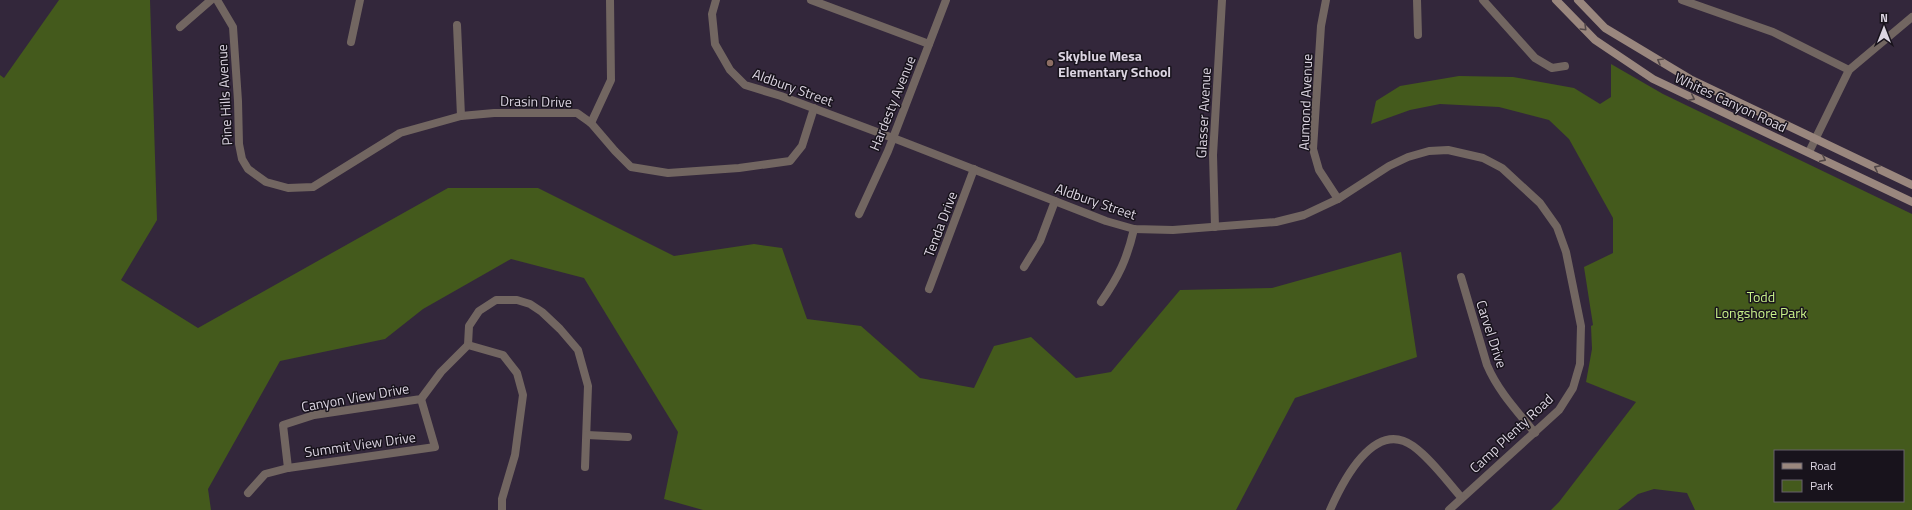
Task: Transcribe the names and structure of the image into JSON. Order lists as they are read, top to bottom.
{
  "streets": {
    "main road": ["Whites Canyon Road"],
    "street": [
      "Aldbury Street",
      "Pine Hills Avenue",
      "Drasin Drive",
      "Aumond Avenue",
      "Hardesty Avenue",
      "Glasser Avenue",
      "Tenda Drive",
      "Carvel Drive",
      "Canyon View Drive",
      "Camp Plenty Road",
      "Summit View Drive"
    ]
  },
  "crossings": [
    ["Aldbury Street", "Drasin Drive"],
    ["Aldbury Street", "Aumond Avenue"],
    ["Aldbury Street", "Hardesty Avenue"],
    ["Aldbury Street", "Glasser Avenue"],
    ["Aldbury Street", "Tenda Drive"],
    ["Aldbury Street", "Camp Plenty Road"],
    ["Pine Hills Avenue", "Drasin Drive"],
    ["Carvel Drive", "Camp Plenty Road"],
    ["Canyon View Drive", "Summit View Drive"]
  ],
  "parks": ["Todd Longshore Park"],
  "places": ["Skyblue Mesa Elementary School"],
  "legend": ["Road", "Park"],
  "north": "top"
}
